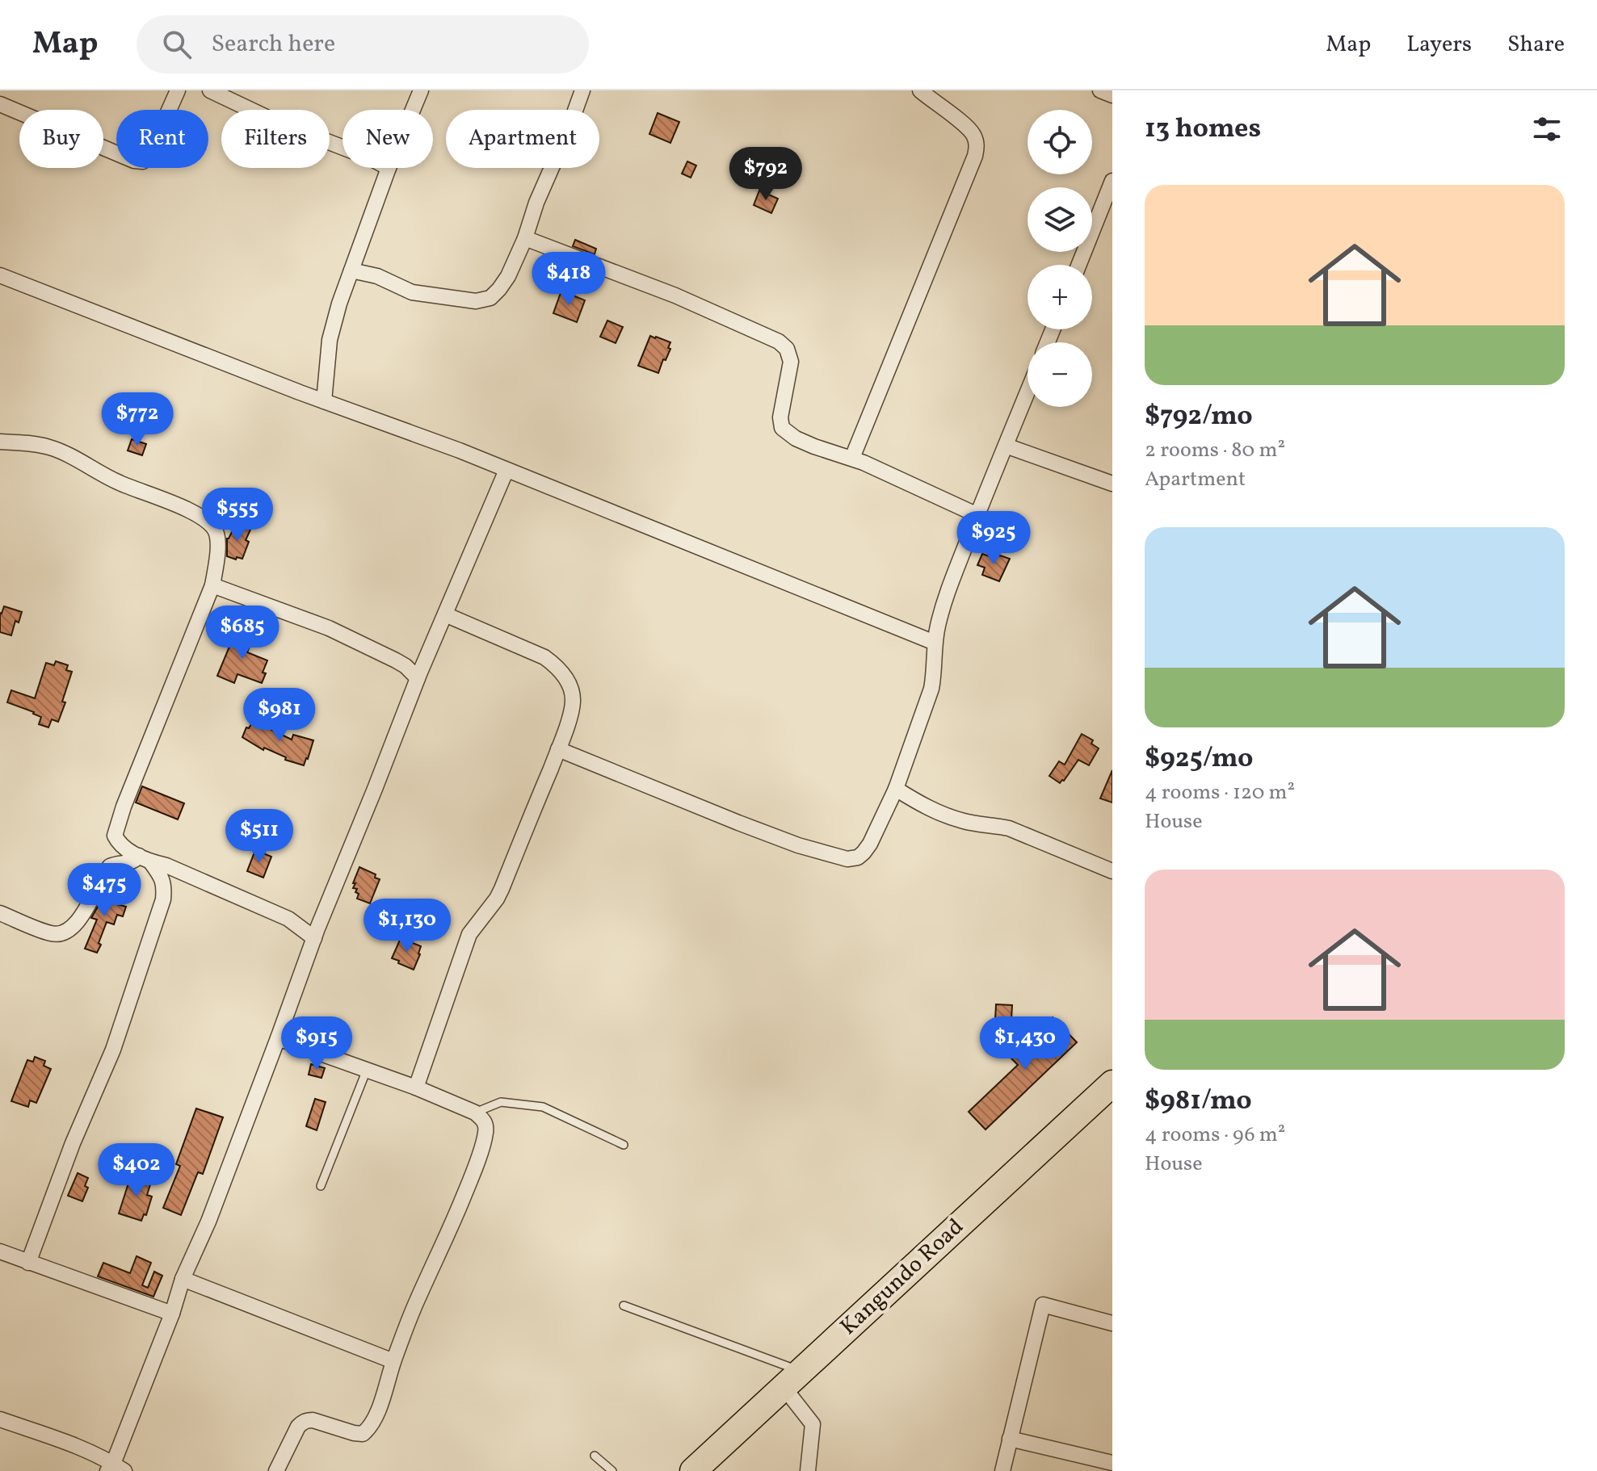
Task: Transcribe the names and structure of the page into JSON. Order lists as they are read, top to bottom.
{
  "streets": {
    "highway": ["Kangundo Road"]
  },
  "page": {
    "header": "Map",
    "search": "Search here",
    "nav": ["Map", "Layers", "Share"],
    "heading": "13 homes",
    "map_buttons": ["+", "−"],
    "chip": [
      "Buy",
      "Rent",
      "Filters",
      "New",
      "Apartment"
    ],
    "price": [
      "$792",
      "$418",
      "$772",
      "$555",
      "$925",
      "$685",
      "$981",
      "$511",
      "$475",
      "$1,130",
      "$915",
      "$1,430",
      "$402"
    ],
    "list": [
      {
        "name": "$792/mo",
        "note": "2 rooms · 80 m² · Apartment"
      },
      {
        "name": "$925/mo",
        "note": "4 rooms · 120 m² · House"
      },
      {
        "name": "$981/mo",
        "note": "4 rooms · 96 m² · House"
      }
    ]
  }
}
